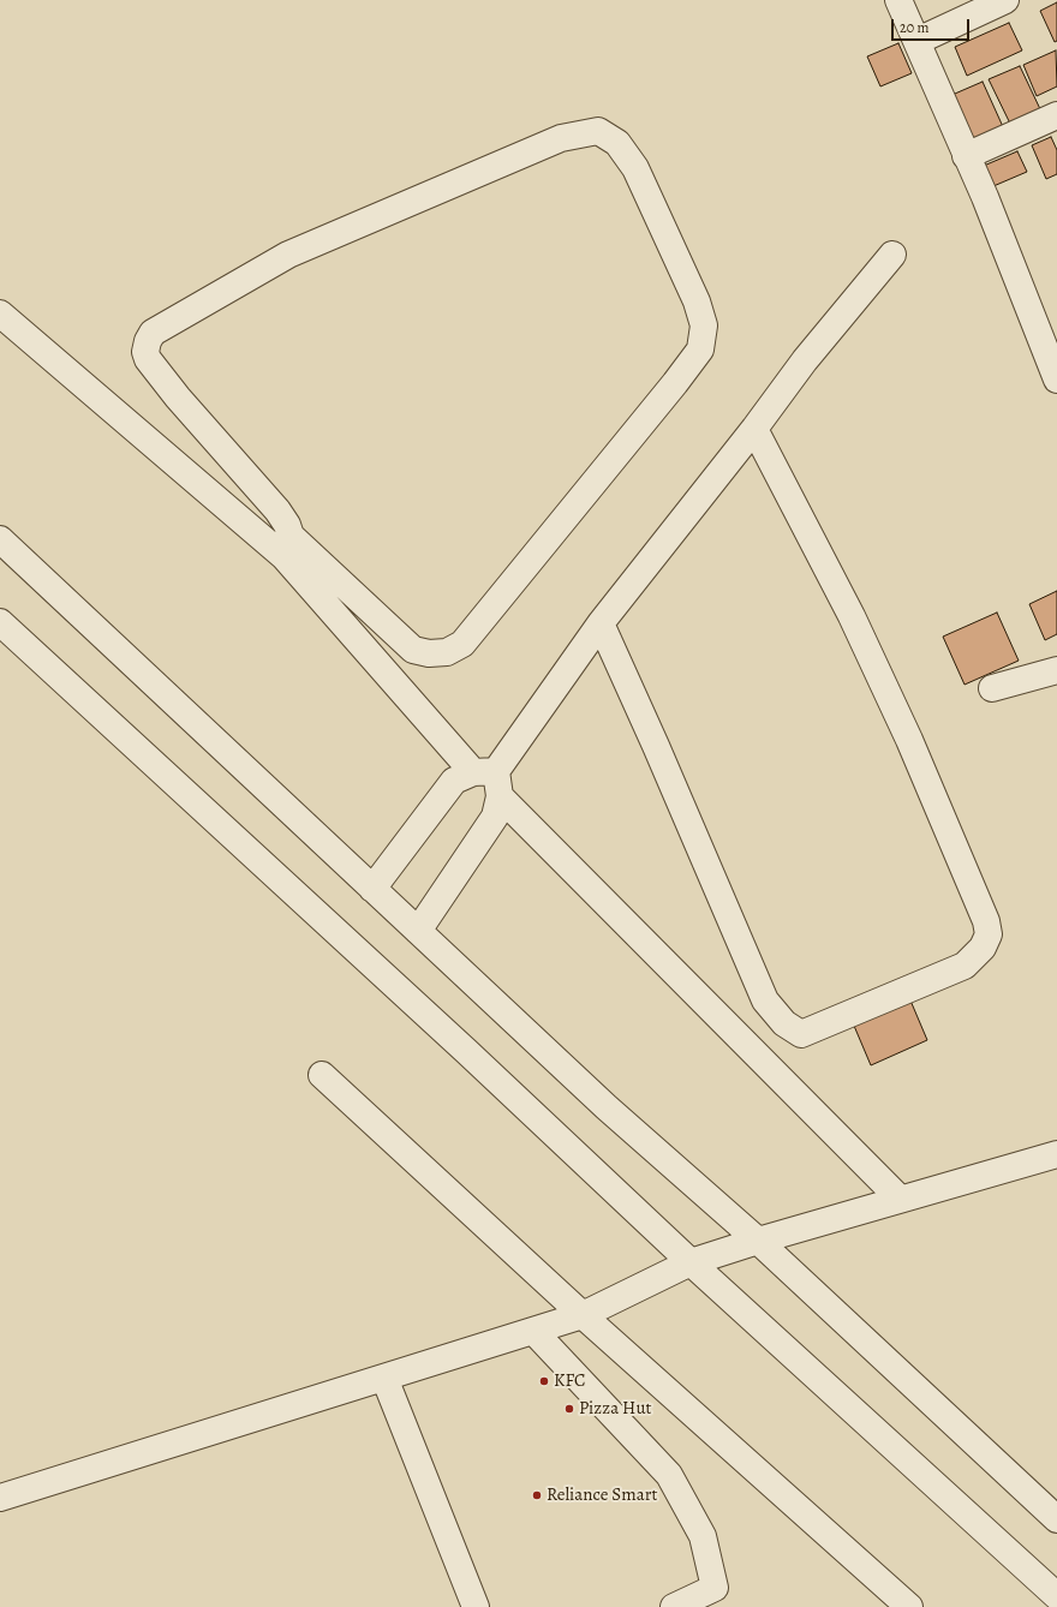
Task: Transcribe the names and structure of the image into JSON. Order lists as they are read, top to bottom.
{
  "places": ["KFC", "Pizza Hut", "Reliance Smart"],
  "scale_bar": "20 m"
}
